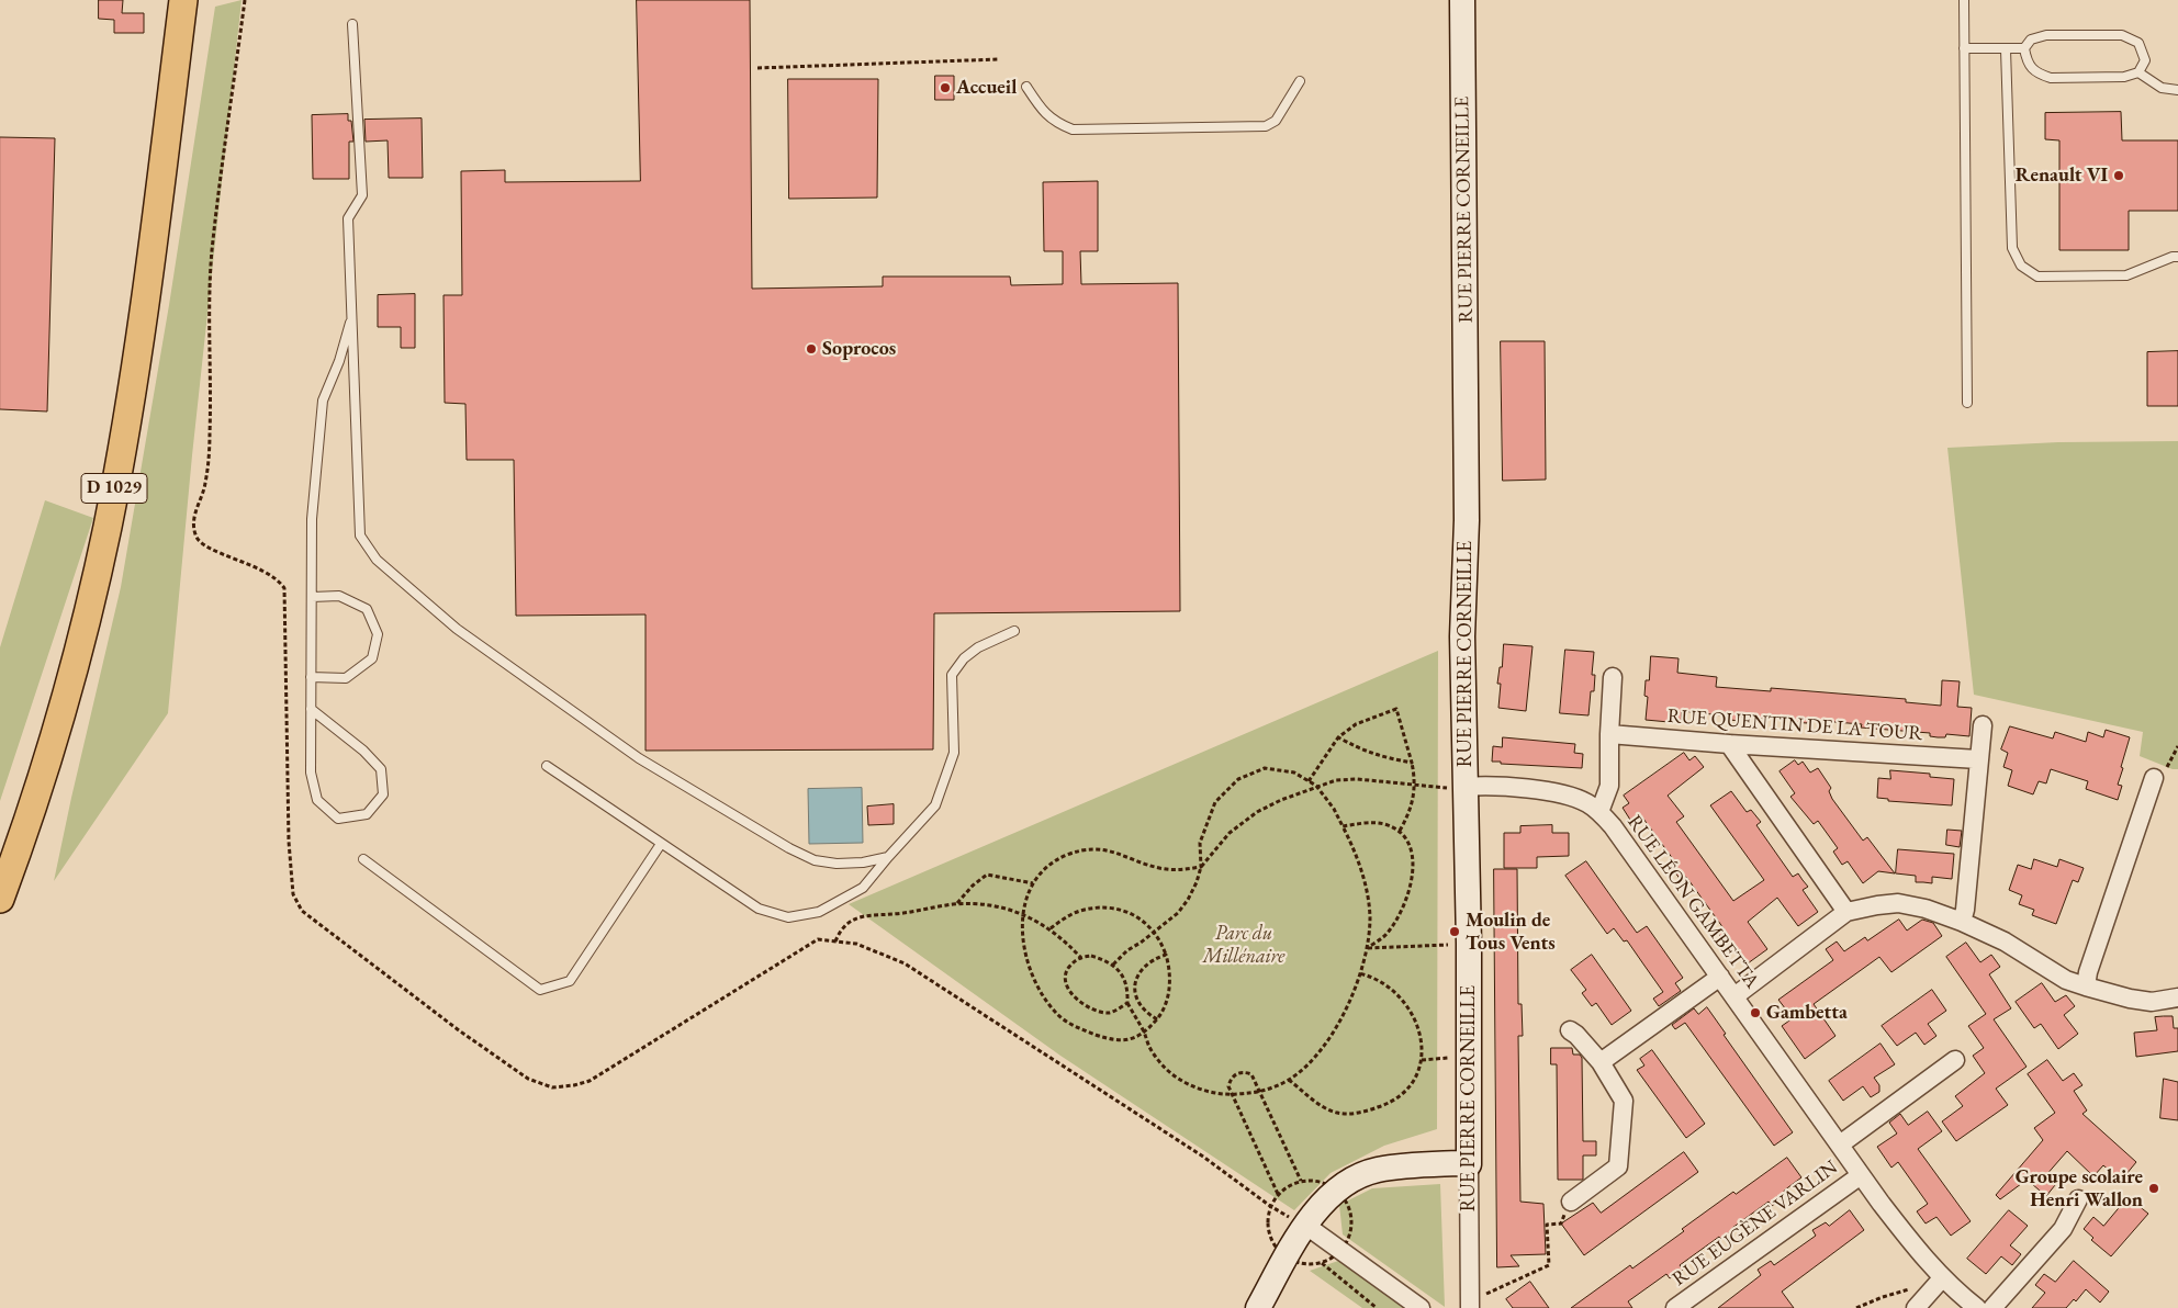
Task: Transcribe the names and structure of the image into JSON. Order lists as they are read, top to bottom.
{
  "streets": {
    "main road": ["D 1029"],
    "street": [
      "RUE PIERRE CORNEILLE",
      "RUE QUENTIN DE LA TOUR",
      "RUE LÉON GAMBETTA",
      "RUE EUGÈNE VARLIN"
    ]
  },
  "crossings": [
    ["RUE PIERRE CORNEILLE", "RUE LÉON GAMBETTA"],
    ["RUE LÉON GAMBETTA", "RUE EUGÈNE VARLIN"]
  ],
  "parks": ["Parc du Millénaire"],
  "places": [
    "Accueil",
    "Renault VI",
    "Soprocos",
    "Moulin de Tous Vents",
    "Gambetta",
    "Groupe scolaire Henri Wallon"
  ]
}
